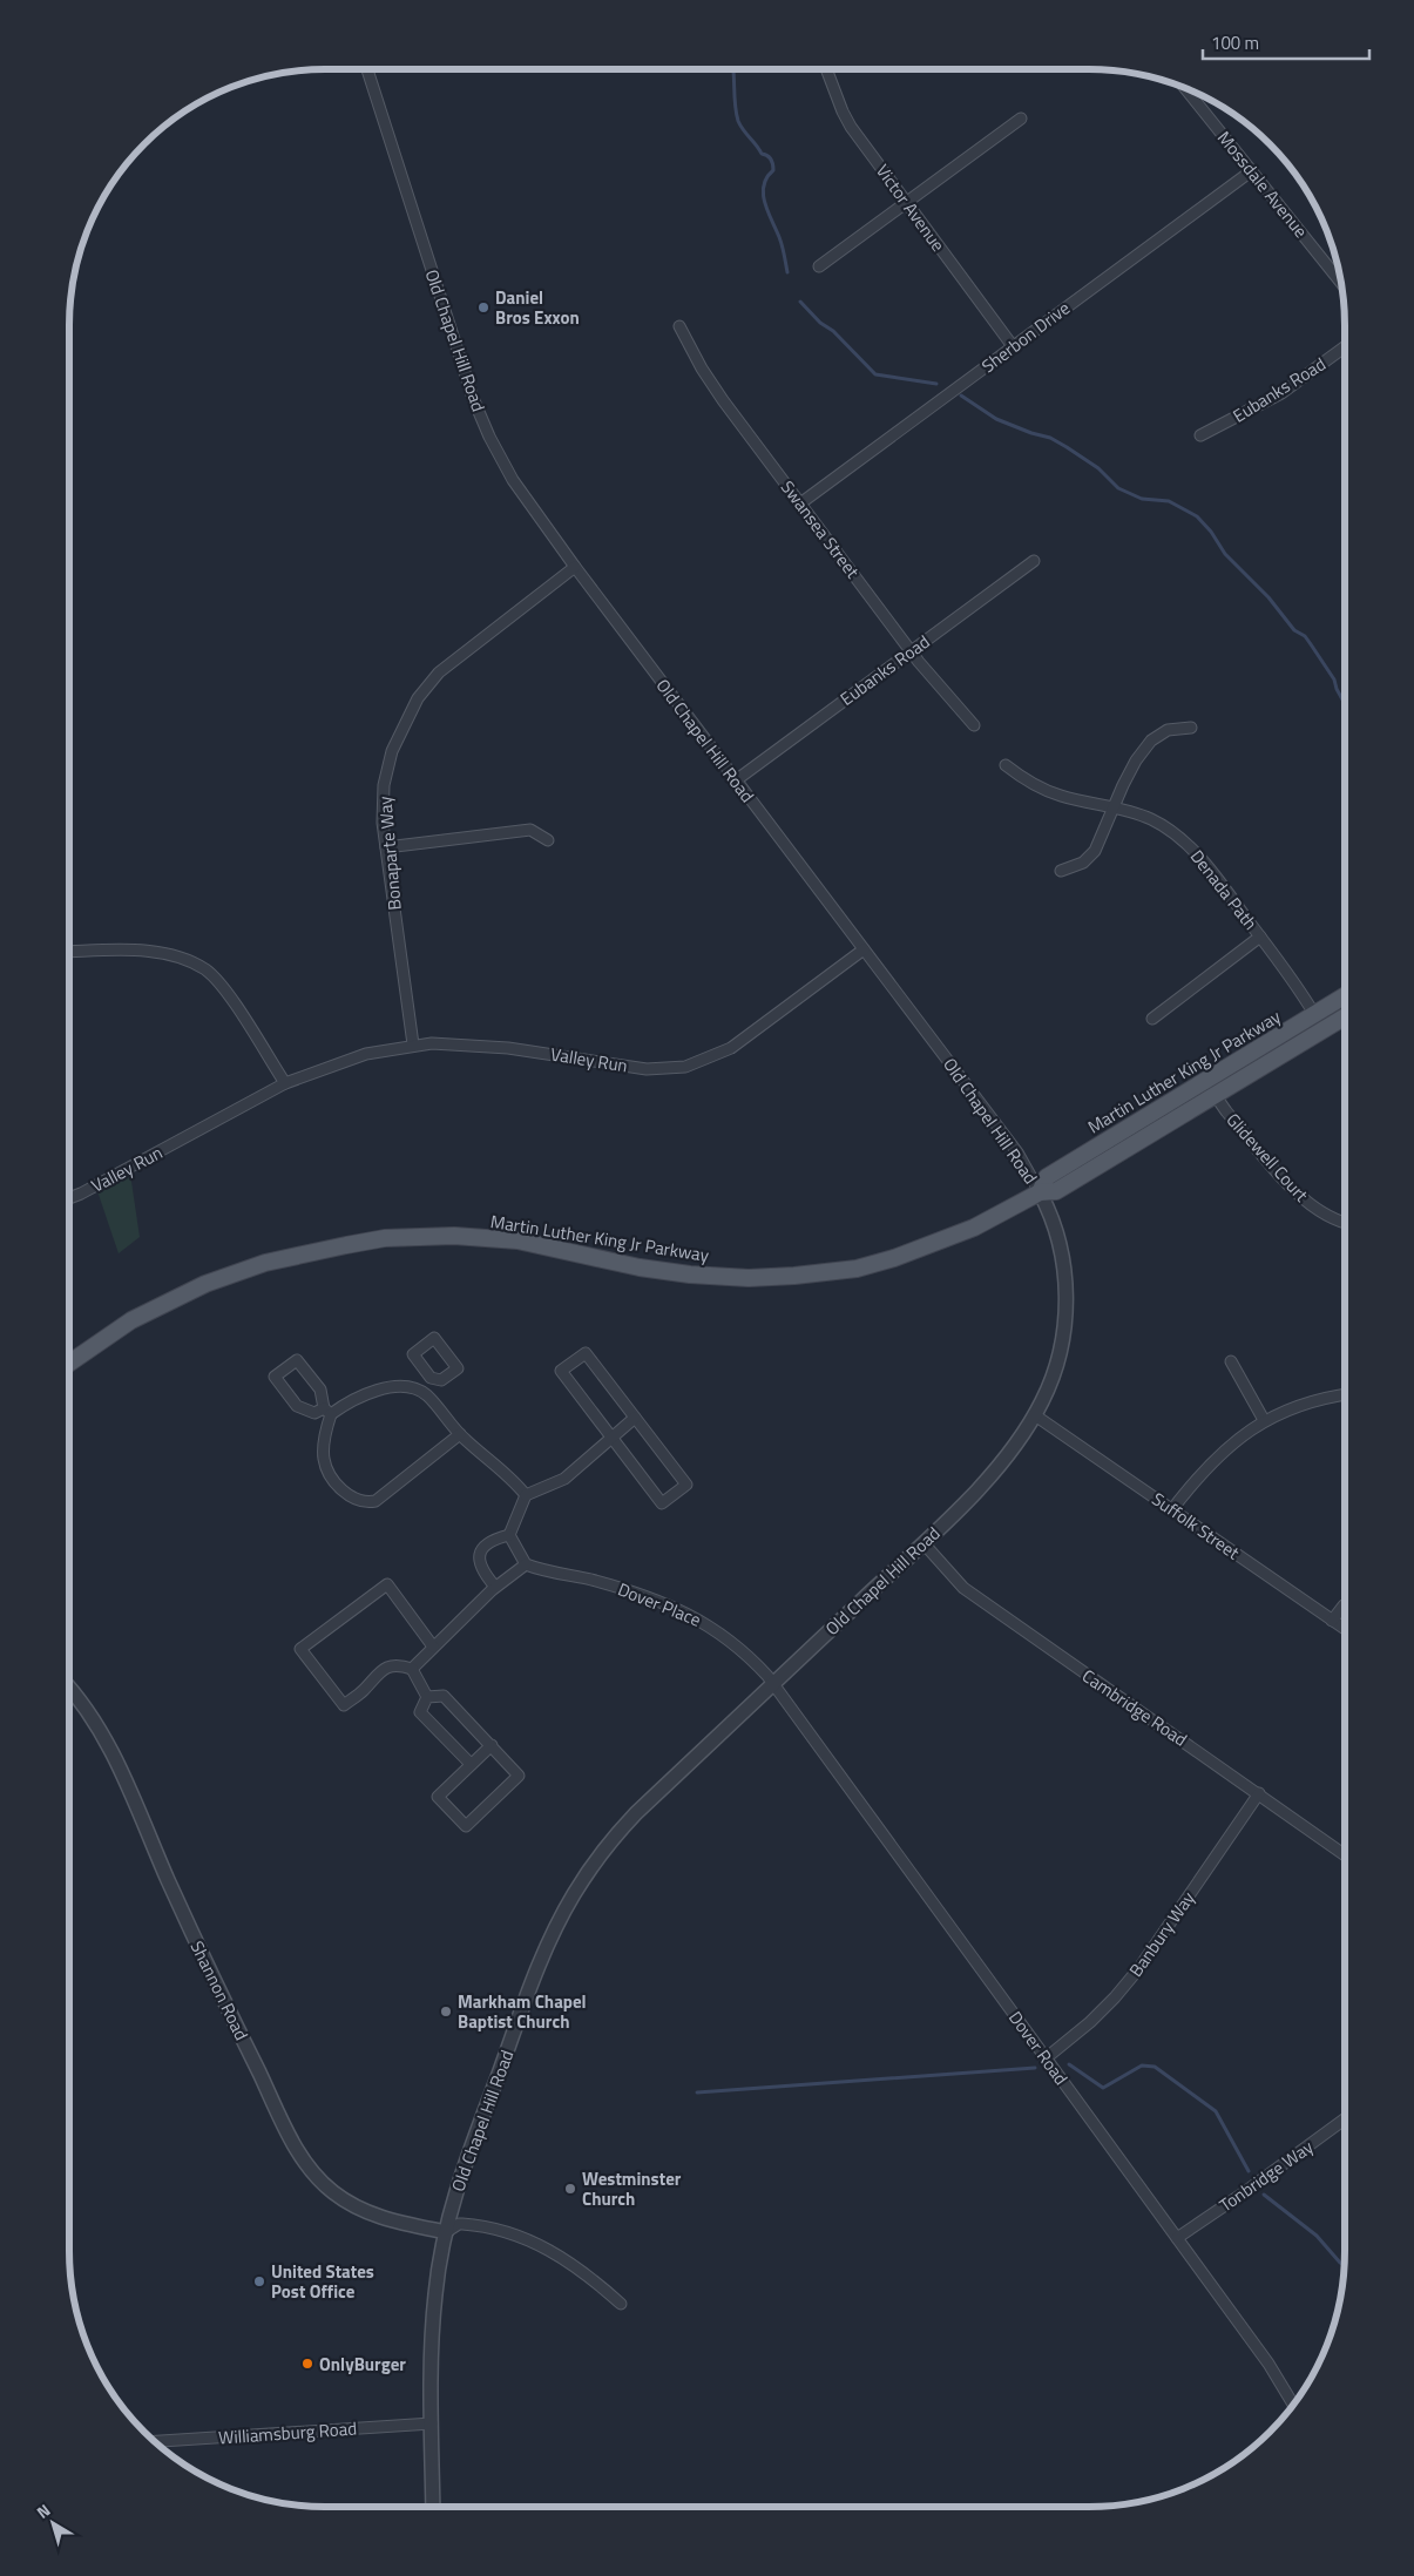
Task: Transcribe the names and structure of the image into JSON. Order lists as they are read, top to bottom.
{
  "streets": {
    "main road": ["Martin Luther King Jr Parkway"],
    "street": [
      "Mossdale Avenue",
      "Victor Avenue",
      "Sherbon Drive",
      "Old Chapel Hill Road",
      "Eubanks Road",
      "Swansea Street",
      "Bonaparte Way",
      "Denada Path",
      "Valley Run",
      "Glidewell Court",
      "Suffolk Street",
      "Dover Place",
      "Cambridge Road",
      "Banbury Way",
      "Shannon Road",
      "Dover Road",
      "Tonbridge Way",
      "Williamsburg Road"
    ]
  },
  "crossings": [
    ["Mossdale Avenue", "Sherbon Drive"],
    ["Victor Avenue", "Sherbon Drive"],
    ["Sherbon Drive", "Swansea Street"],
    ["Old Chapel Hill Road", "Eubanks Road"],
    ["Old Chapel Hill Road", "Bonaparte Way"],
    ["Old Chapel Hill Road", "Valley Run"],
    ["Old Chapel Hill Road", "Martin Luther King Jr Parkway"],
    ["Old Chapel Hill Road", "Suffolk Street"],
    ["Old Chapel Hill Road", "Dover Place"],
    ["Old Chapel Hill Road", "Cambridge Road"],
    ["Old Chapel Hill Road", "Shannon Road"],
    ["Old Chapel Hill Road", "Dover Road"],
    ["Old Chapel Hill Road", "Williamsburg Road"],
    ["Eubanks Road", "Swansea Street"],
    ["Bonaparte Way", "Valley Run"],
    ["Denada Path", "Martin Luther King Jr Parkway"],
    ["Martin Luther King Jr Parkway", "Glidewell Court"],
    ["Dover Place", "Dover Road"],
    ["Cambridge Road", "Banbury Way"],
    ["Banbury Way", "Dover Road"],
    ["Dover Road", "Tonbridge Way"]
  ],
  "places": [
    "Daniel Bros Exxon",
    "Markham Chapel Baptist Church",
    "Westminster Church",
    "United States Post Office",
    "OnlyBurger"
  ],
  "scale_bar": "100 m",
  "north": "top left"
}
